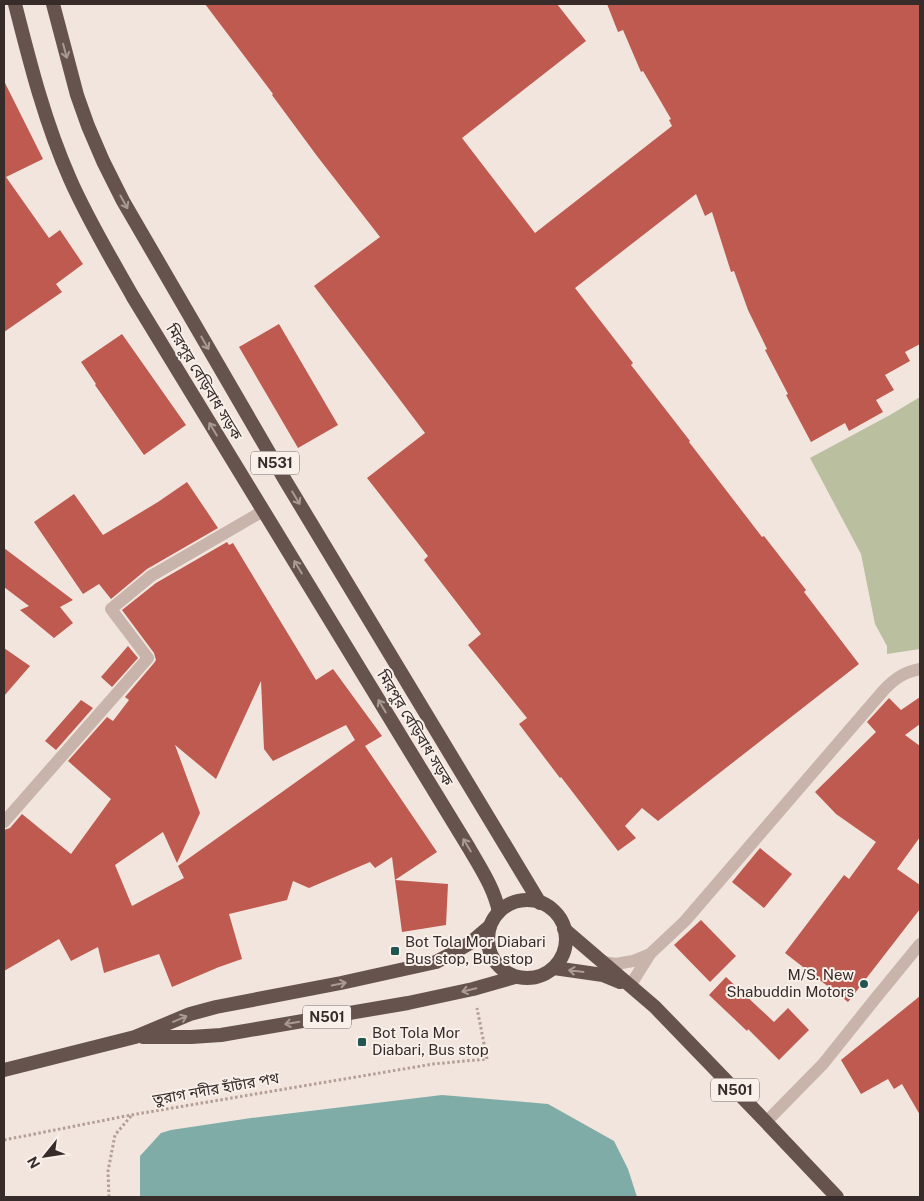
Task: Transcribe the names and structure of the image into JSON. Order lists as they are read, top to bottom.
{
  "streets": {
    "highway": ["মিরপুর বেড়িবাধ সড়ক", "N531", "N501"],
    "path": ["তুরাগ নদীর হাঁটার পথ"]
  },
  "crossings": [
    ["মিরপুর বেড়িবাধ সড়ক", "N501"],
    ["N501", "তুরাগ নদীর হাঁটার পথ"]
  ],
  "places": {
    "transit": ["Bot Tola Mor Diabari Bus stop, Bus stop", "Bot Tola Mor Diabari, Bus stop"],
    "other": ["M/S. New Shabuddin Motors"]
  },
  "north": "bottom left"
}
